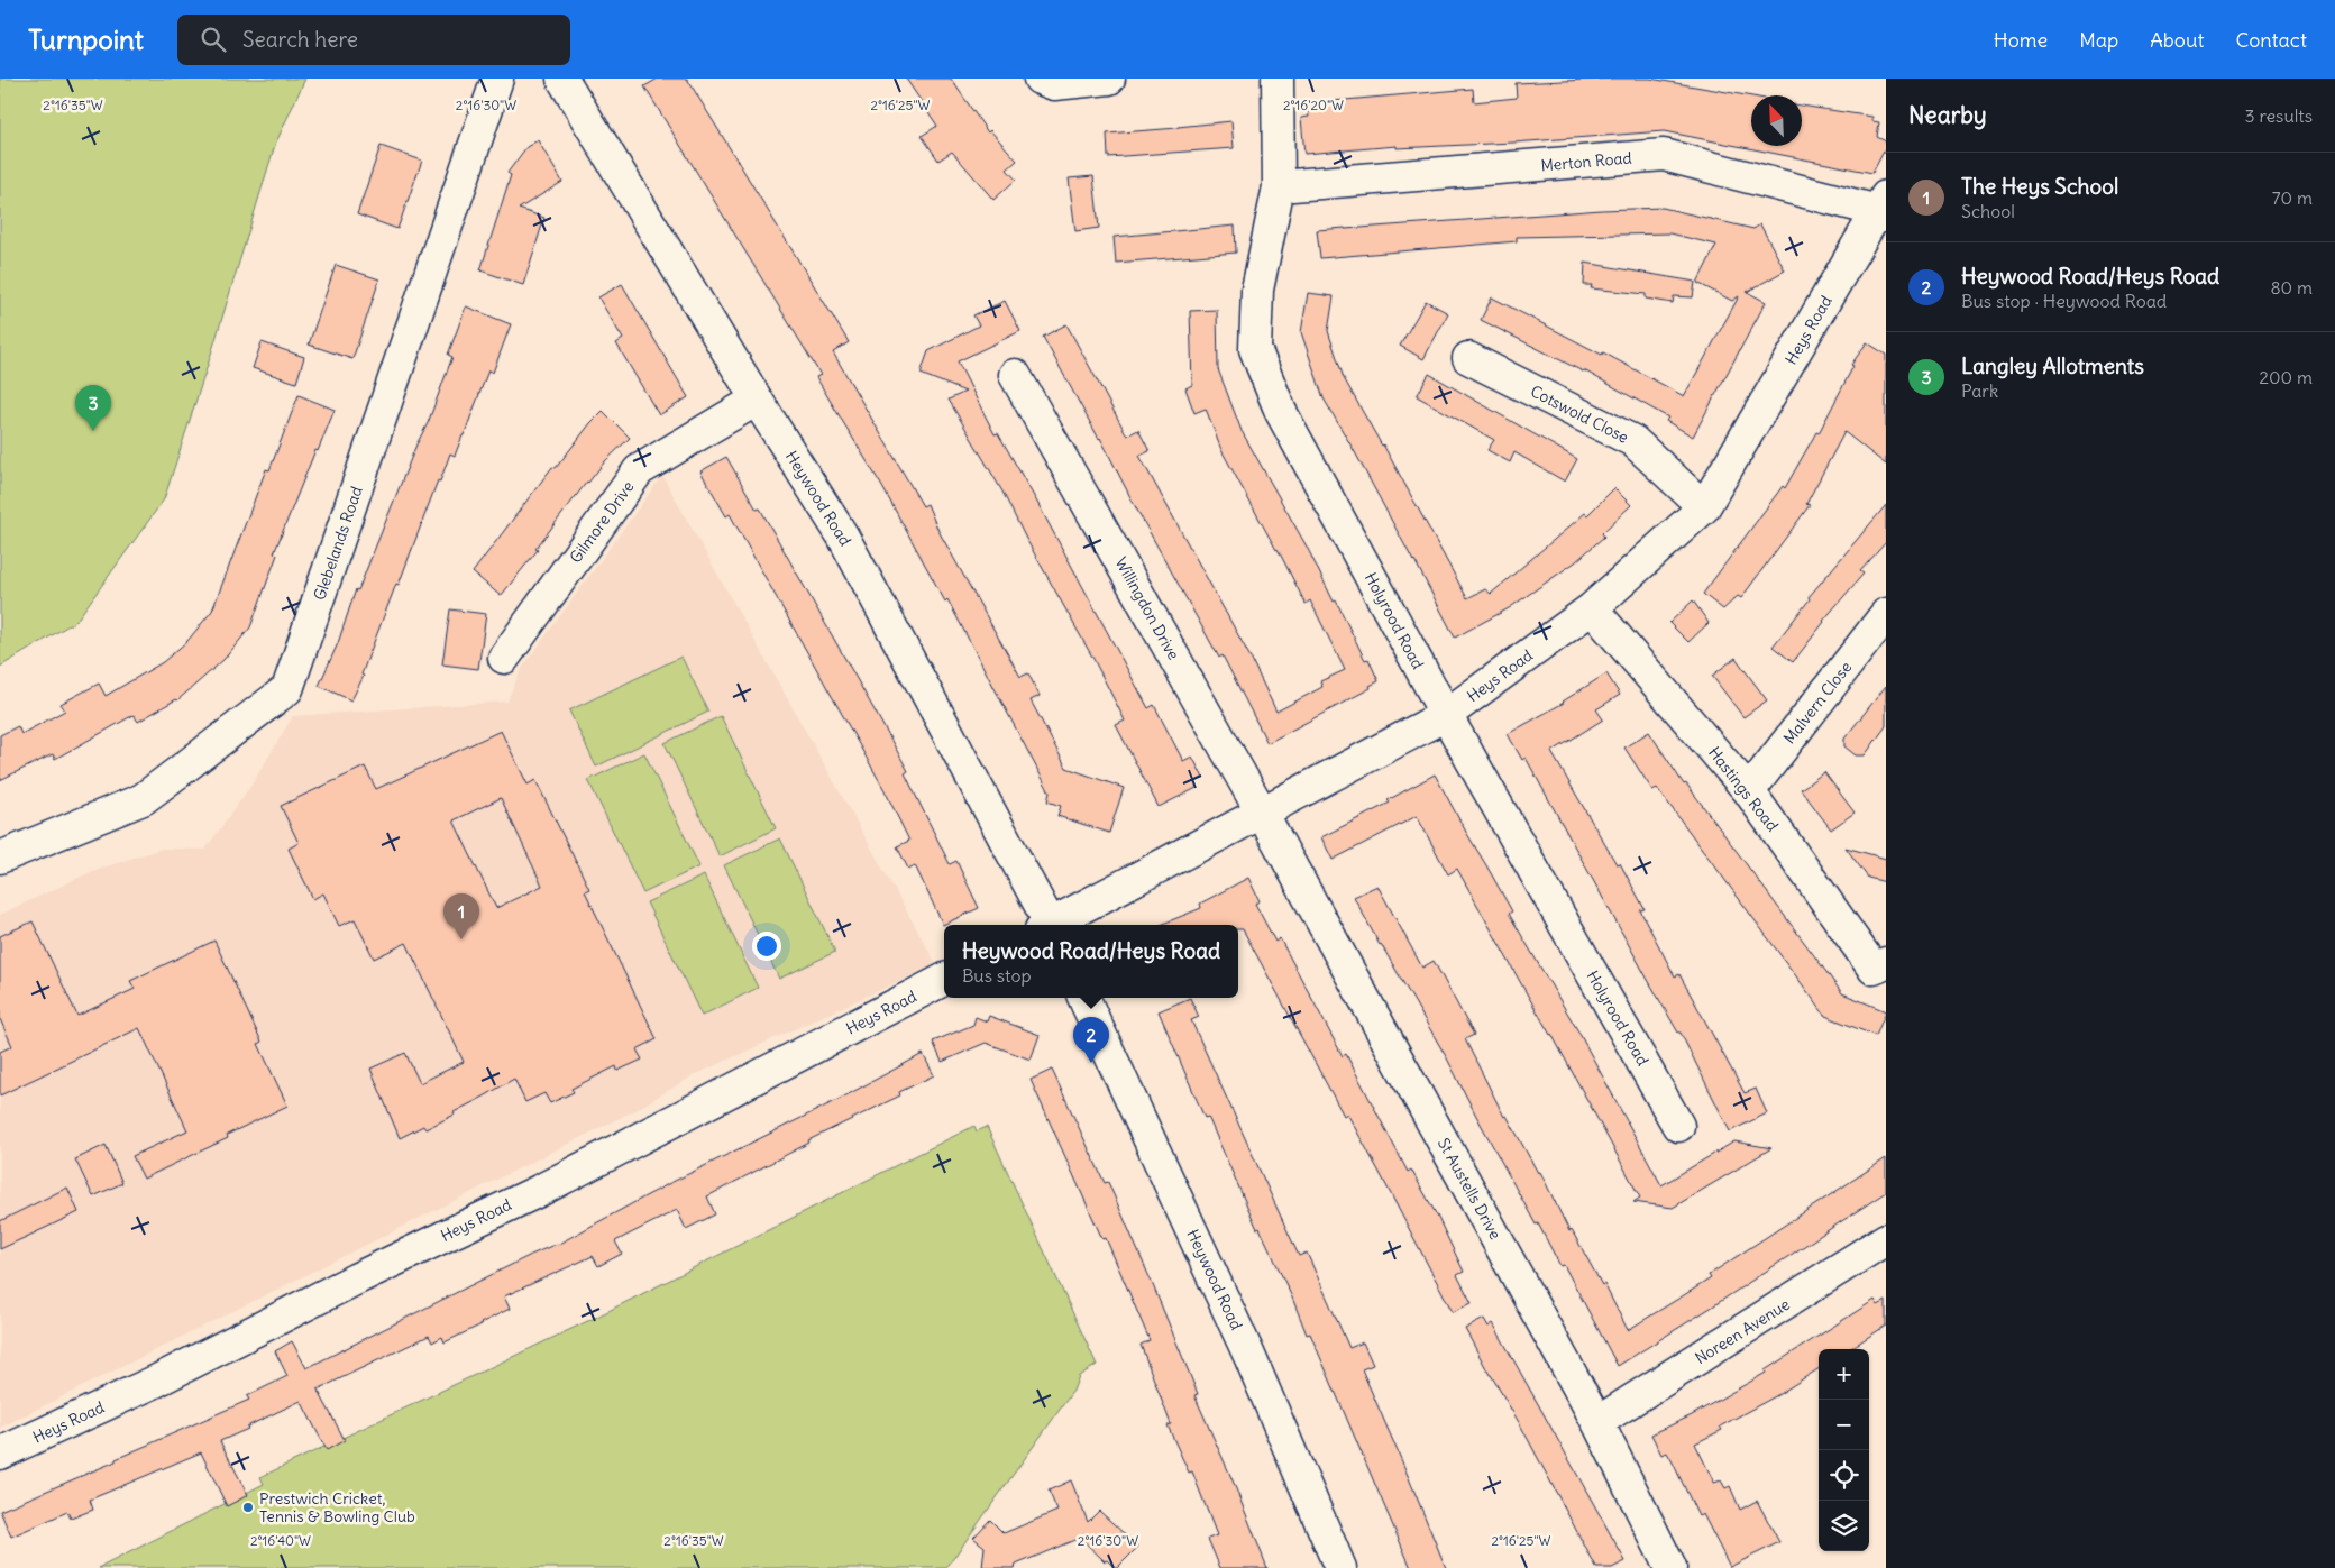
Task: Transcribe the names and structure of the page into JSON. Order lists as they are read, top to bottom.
{
  "streets": {
    "street": [
      "Merton Road",
      "Heys Road",
      "Cotswold Close",
      "Heywood Road",
      "Gilmore Drive",
      "Glebelands Road",
      "Willingdon Drive",
      "Holyrood Road",
      "Malvern Close",
      "Hastings Road",
      "St Austells Drive",
      "Noreen Avenue"
    ]
  },
  "crossings": [
    ["Merton Road", "Heys Road"],
    ["Merton Road", "Holyrood Road"],
    ["Heys Road", "Cotswold Close"],
    ["Heys Road", "Willingdon Drive"],
    ["Heys Road", "Holyrood Road"],
    ["Heys Road", "Hastings Road"],
    ["Heys Road", "St Austells Drive"],
    ["Heywood Road", "Gilmore Drive"],
    ["Willingdon Drive", "St Austells Drive"],
    ["Malvern Close", "Hastings Road"],
    ["St Austells Drive", "Noreen Avenue"]
  ],
  "places": ["Prestwich Cricket, Tennis & Bowling Club"],
  "north": "top left",
  "page": {
    "header": "Turnpoint",
    "search": "Search here",
    "nav": [
      "Home",
      "Map",
      "About",
      "Contact"
    ],
    "heading": ["Nearby", "3 results"],
    "list": [
      {
        "mark": "1",
        "name": "The Heys School",
        "note": "School",
        "value": "70 m"
      },
      {
        "mark": "2",
        "name": "Heywood Road/Heys Road",
        "note": "Bus stop · Heywood Road",
        "value": "80 m"
      },
      {
        "mark": "3",
        "name": "Langley Allotments",
        "note": "Park",
        "value": "200 m"
      }
    ],
    "pins": ["3", "1", "2"],
    "popup": ["Heywood Road/Heys Road", "Bus stop"],
    "map_buttons": ["+", "−"]
  },
  "coordinates": [
    "2°16'35\"W",
    "2°16'30\"W",
    "2°16'25\"W",
    "2°16'20\"W",
    "2°16'40\"W"
  ]
}
